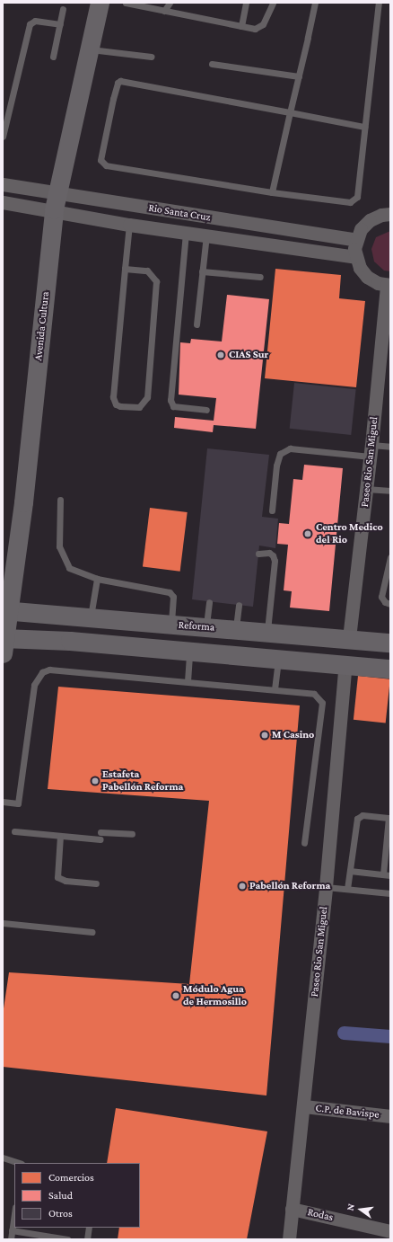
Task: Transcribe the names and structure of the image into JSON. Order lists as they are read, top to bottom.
{
  "streets": {
    "main road": ["Avenida Cultura", "Reforma"],
    "street": [
      "Rio Santa Cruz",
      "Paseo Rio San Miguel",
      "C.P. de Bavispe",
      "Rodas"
    ]
  },
  "crossings": [
    ["Rio Santa Cruz", "Avenida Cultura"],
    ["Avenida Cultura", "Reforma"],
    ["Paseo Rio San Miguel", "Reforma"],
    ["Paseo Rio San Miguel", "C.P. de Bavispe"],
    ["Paseo Rio San Miguel", "Rodas"]
  ],
  "places": [
    "CIAS Sur",
    "Centro Medico del Rio",
    "M Casino",
    "Estafeta Pabellón Reforma",
    "Pabellón Reforma",
    "Módulo Agua de Hermosillo"
  ],
  "legend": ["Comercios", "Salud", "Otros"],
  "north": "left"
}
